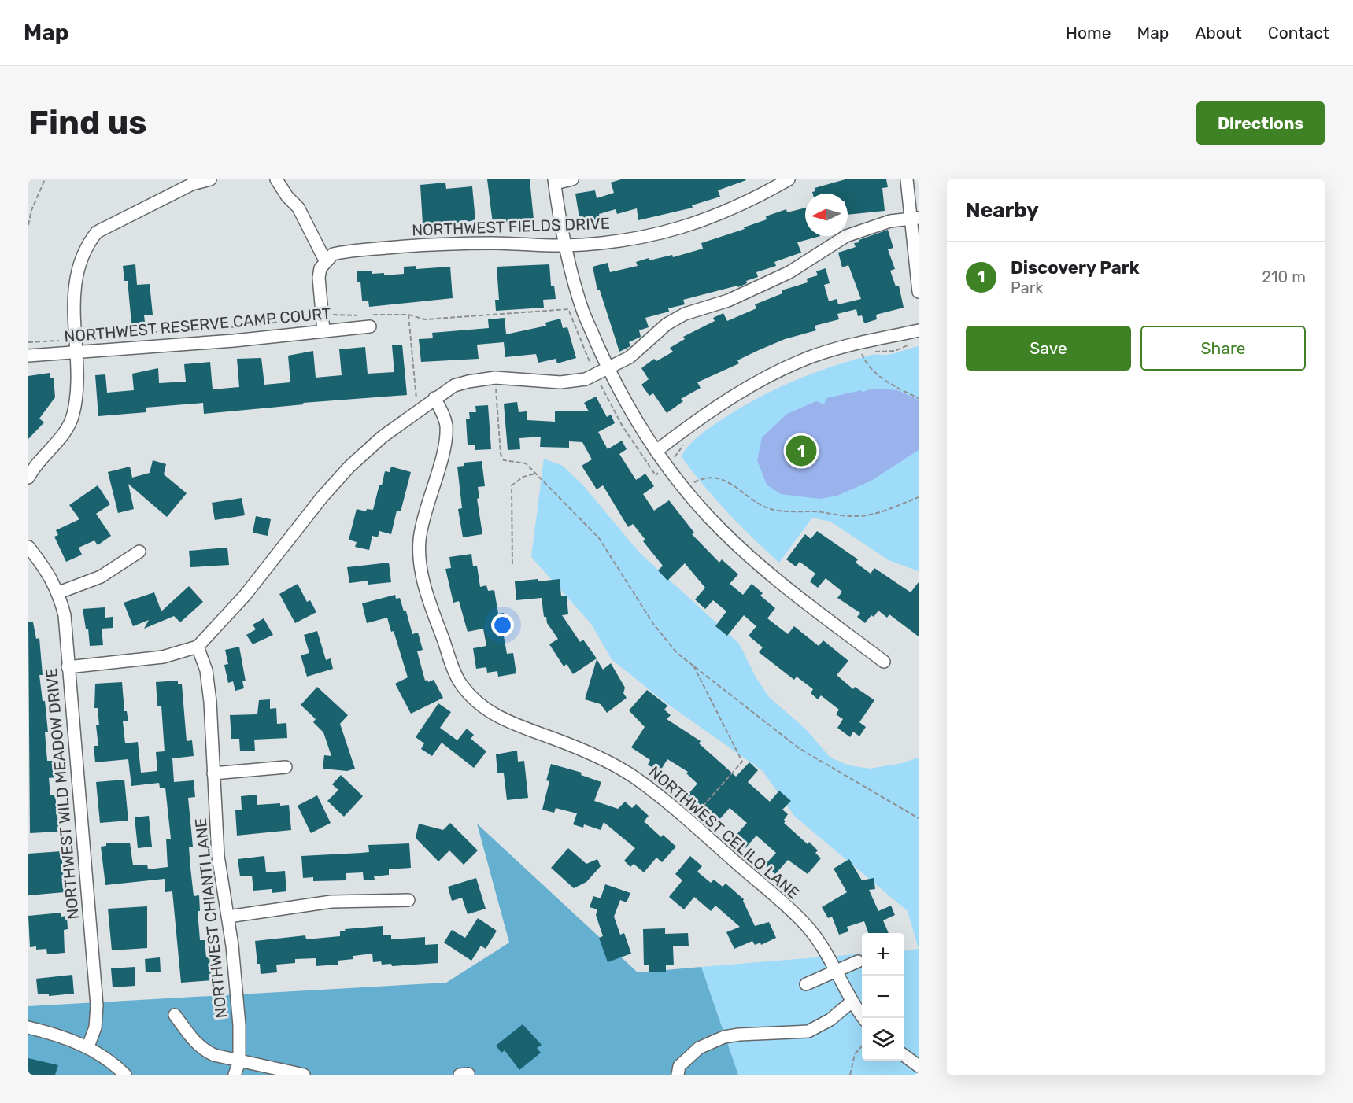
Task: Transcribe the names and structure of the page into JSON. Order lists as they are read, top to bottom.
{
  "streets": {
    "street": [
      "NORTHWEST FIELDS DRIVE",
      "NORTHWEST RESERVE CAMP COURT",
      "NORTHWEST WILD MEADOW DRIVE",
      "NORTHWEST CELILO LANE",
      "NORTHWEST CHIANTI LANE"
    ]
  },
  "north": "left",
  "page": {
    "header": "Map",
    "nav": [
      "Home",
      "Map",
      "About",
      "Contact"
    ],
    "buttons": [
      "Directions",
      ["Save", "Share"]
    ],
    "title": "Find us",
    "heading": "Nearby",
    "list": [
      {
        "mark": "1",
        "name": "Discovery Park",
        "note": "Park",
        "value": "210 m"
      }
    ],
    "pins": "1",
    "map_buttons": ["+", "−"]
  }
}
